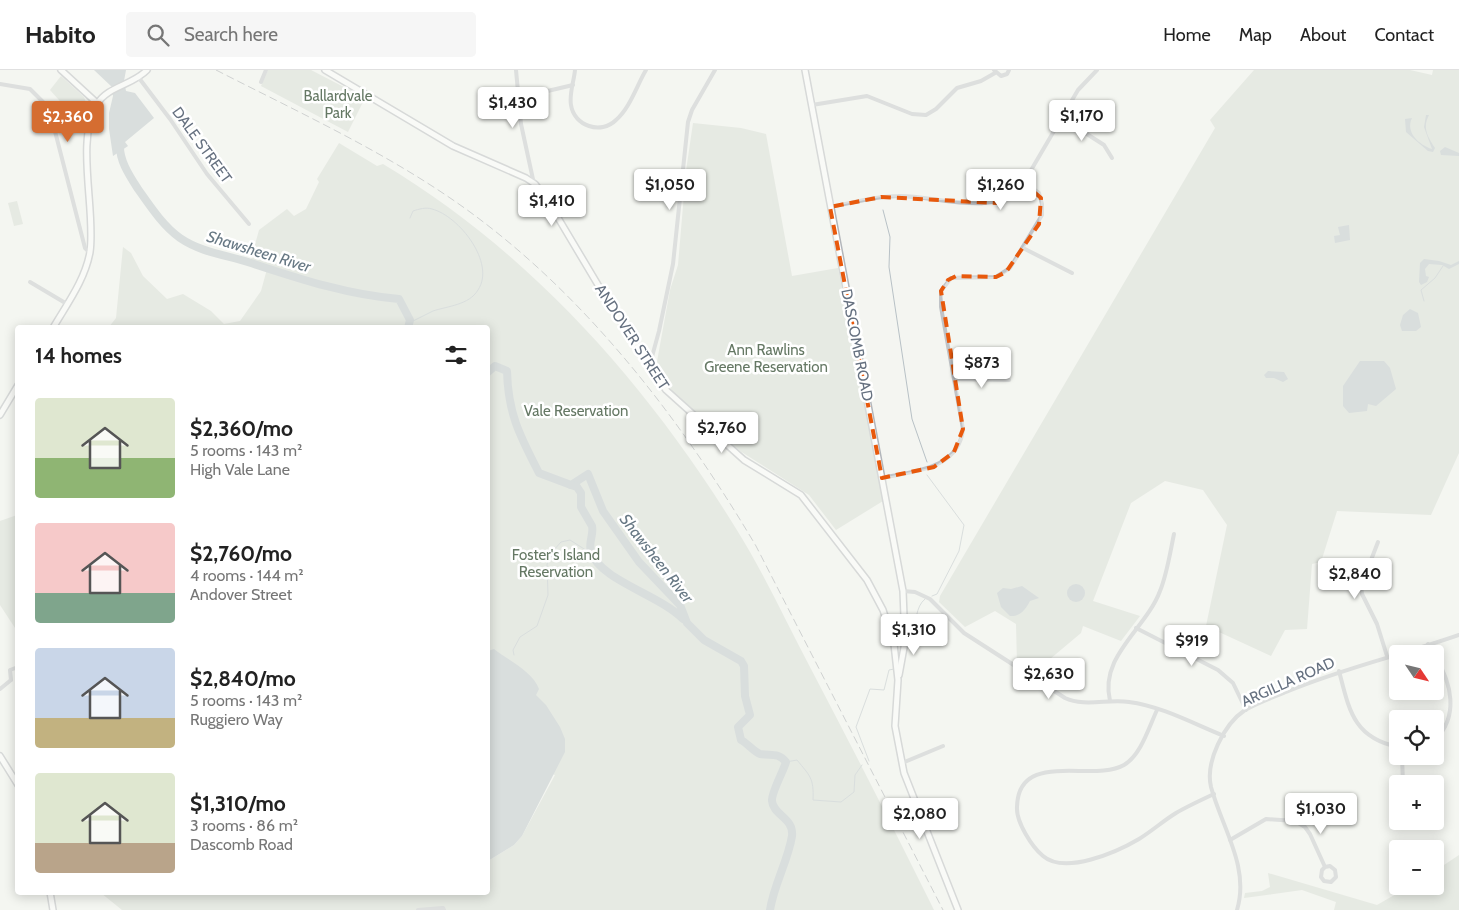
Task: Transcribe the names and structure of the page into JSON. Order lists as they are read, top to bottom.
{
  "streets": {
    "main road": ["ANDOVER STREET", "DASCOMB ROAD"],
    "street": ["DALE STREET", "ARGILLA ROAD"]
  },
  "crossings": [
    ["ANDOVER STREET", "DASCOMB ROAD"]
  ],
  "water": ["Shawsheen River"],
  "parks": [
    "Ballardvale Park",
    "Ann Rawlins Greene Reservation",
    "Vale Reservation",
    "Foster's Island Reservation"
  ],
  "north": "bottom right",
  "page": {
    "header": "Habito",
    "search": "Search here",
    "nav": [
      "Home",
      "Map",
      "About",
      "Contact"
    ],
    "price": [
      "$1,430",
      "$1,170",
      "$2,360",
      "$1,050",
      "$1,260",
      "$1,410",
      "$873",
      "$2,760",
      "$2,840",
      "$1,310",
      "$919",
      "$2,630",
      "$1,030",
      "$2,080"
    ],
    "heading": "14 homes",
    "list": [
      {
        "name": "$2,360/mo",
        "note": "5 rooms · 143 m² · High Vale Lane"
      },
      {
        "name": "$2,760/mo",
        "note": "4 rooms · 144 m² · Andover Street"
      },
      {
        "name": "$2,840/mo",
        "note": "5 rooms · 143 m² · Ruggiero Way"
      },
      {
        "name": "$1,310/mo",
        "note": "3 rooms · 86 m² · Dascomb Road"
      }
    ],
    "map_buttons": ["+", "−"]
  }
}
